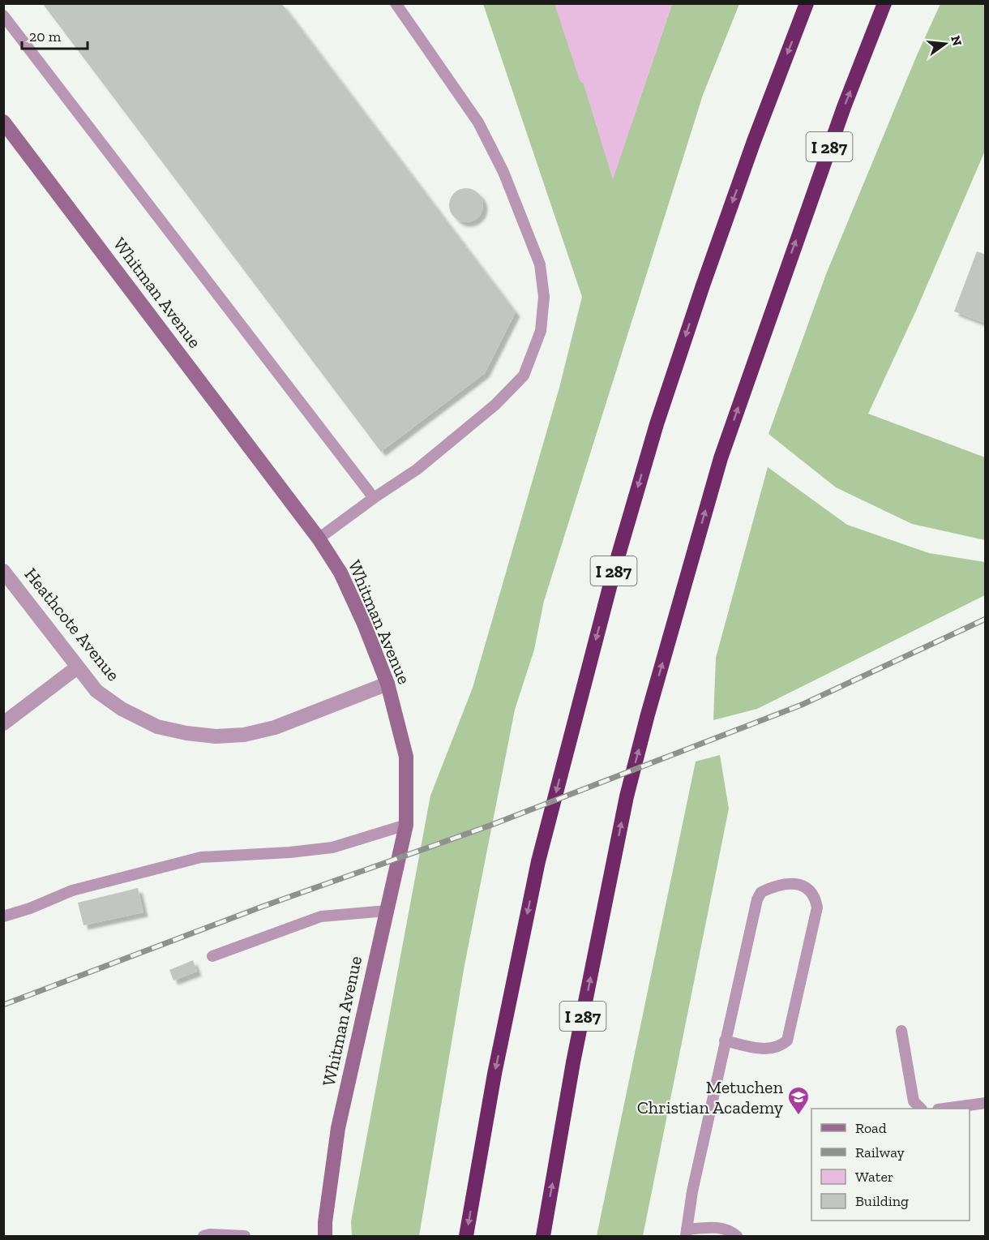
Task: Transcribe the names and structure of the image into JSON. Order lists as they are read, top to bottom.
{
  "streets": {
    "highway": ["I 287"],
    "street": ["Whitman Avenue", "Heathcote Avenue"]
  },
  "crossings": [
    ["Whitman Avenue", "Heathcote Avenue"]
  ],
  "places": {
    "school or university": ["Metuchen Christian Academy"]
  },
  "legend": [
    "Road",
    "Railway",
    "Water",
    "Building"
  ],
  "scale_bar": "20 m",
  "north": "right"
}
